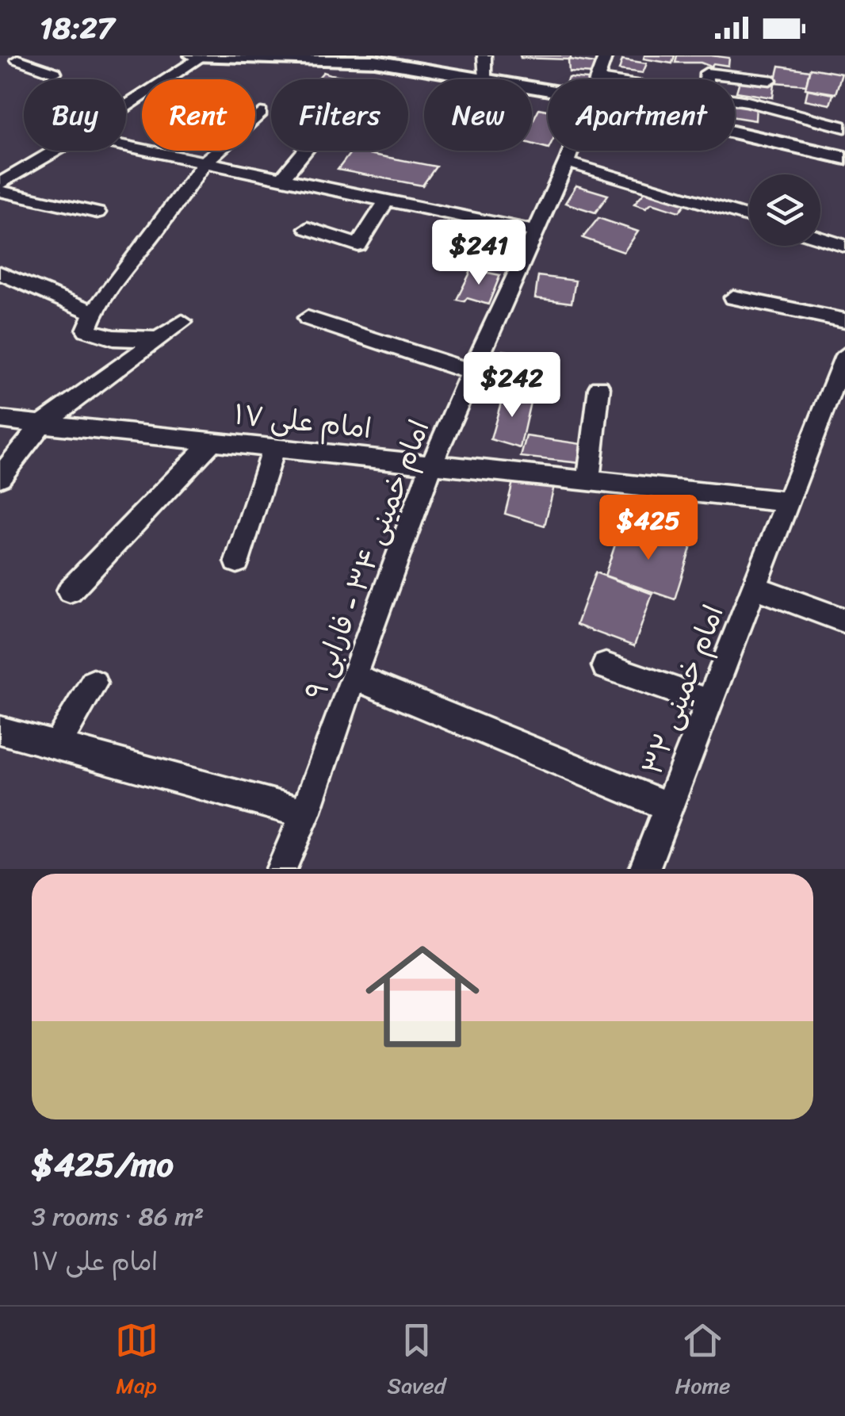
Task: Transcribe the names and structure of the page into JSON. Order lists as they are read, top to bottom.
{
  "streets": {
    "street": ["امام علی ۱۷", "امام خمینی ۳۴ - فارابی ۹", "امام خمینی ۳۲"]
  },
  "crossings": [
    ["امام علی ۱۷", "امام خمینی ۳۴ - فارابی ۹"],
    ["امام علی ۱۷", "امام خمینی ۳۲"]
  ],
  "page": {
    "status": "18:27",
    "chip": [
      "Buy",
      "Rent",
      "Filters",
      "New",
      "Apartment"
    ],
    "price": ["$241", "$242", "$425"],
    "list": [
      {
        "name": "$425/mo",
        "note": "3 rooms · 86 m² · امام علی ۱۷"
      }
    ],
    "tabs": ["Map", "Saved", "Home"]
  }
}
